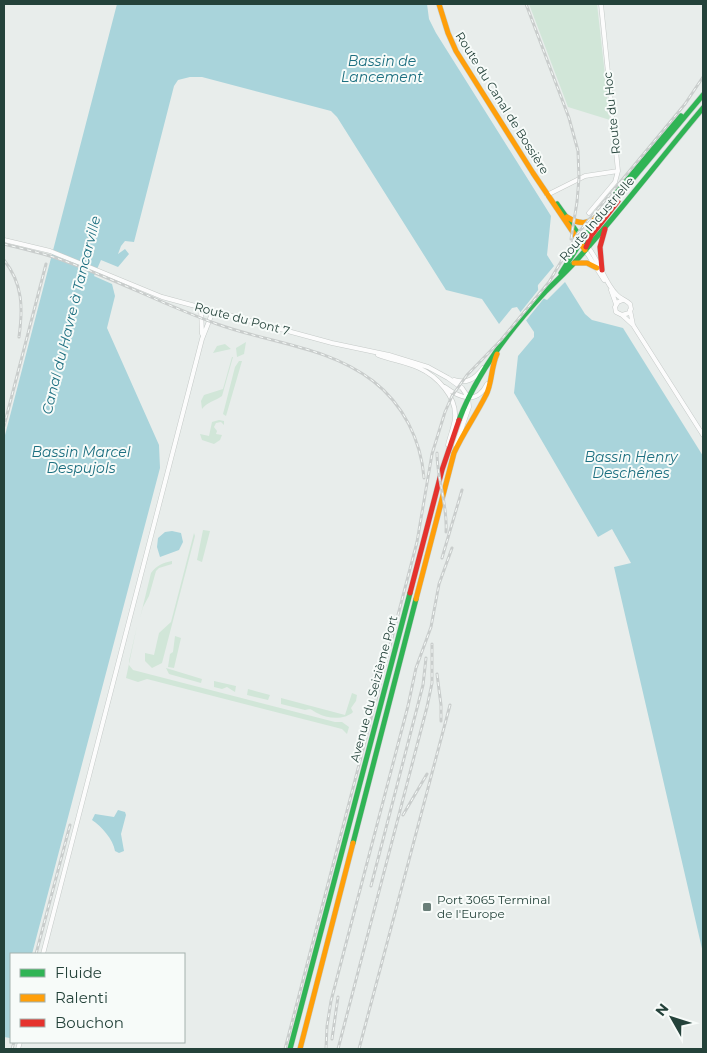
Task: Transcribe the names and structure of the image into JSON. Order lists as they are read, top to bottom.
{
  "streets": {
    "main road": ["Route du Canal de Bossière", "Route Industrielle", "Avenue du Seizième Port"],
    "street": ["Route du Hoc", "Route du Pont 7"]
  },
  "crossings": [
    ["Route du Canal de Bossière", "Route Industrielle"],
    ["Route Industrielle", "Avenue du Seizième Port"]
  ],
  "water": [
    "Bassin de Lancement",
    "Canal du Havre à Tancarville",
    "Bassin Marcel Despujols",
    "Bassin Henry Deschênes"
  ],
  "places": {
    "transit": ["Port 3065 Terminal de l'Europe"]
  },
  "legend": ["Fluide", "Ralenti", "Bouchon"],
  "north": "top left"
}
